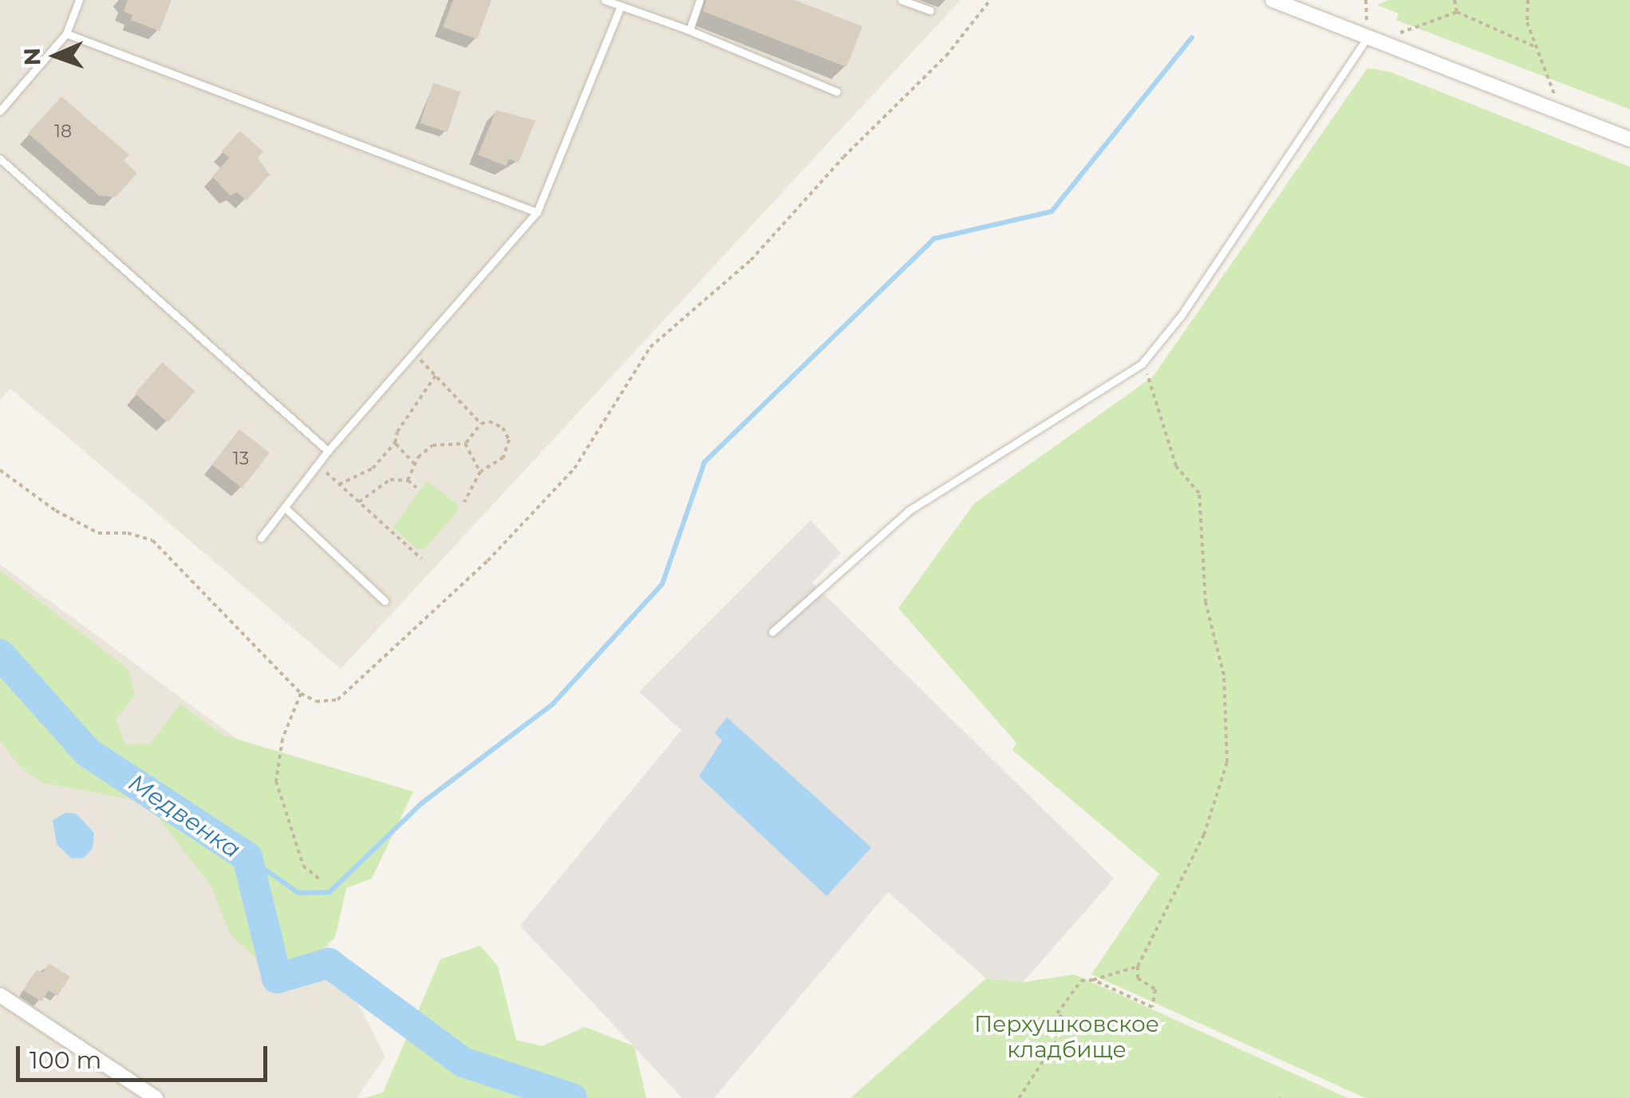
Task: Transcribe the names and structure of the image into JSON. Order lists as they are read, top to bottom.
{
  "water": ["Медвенка"],
  "parks": ["Перхушковское кладбище"],
  "house_numbers": ["18", "13"],
  "scale_bar": "100 m",
  "north": "left"
}
